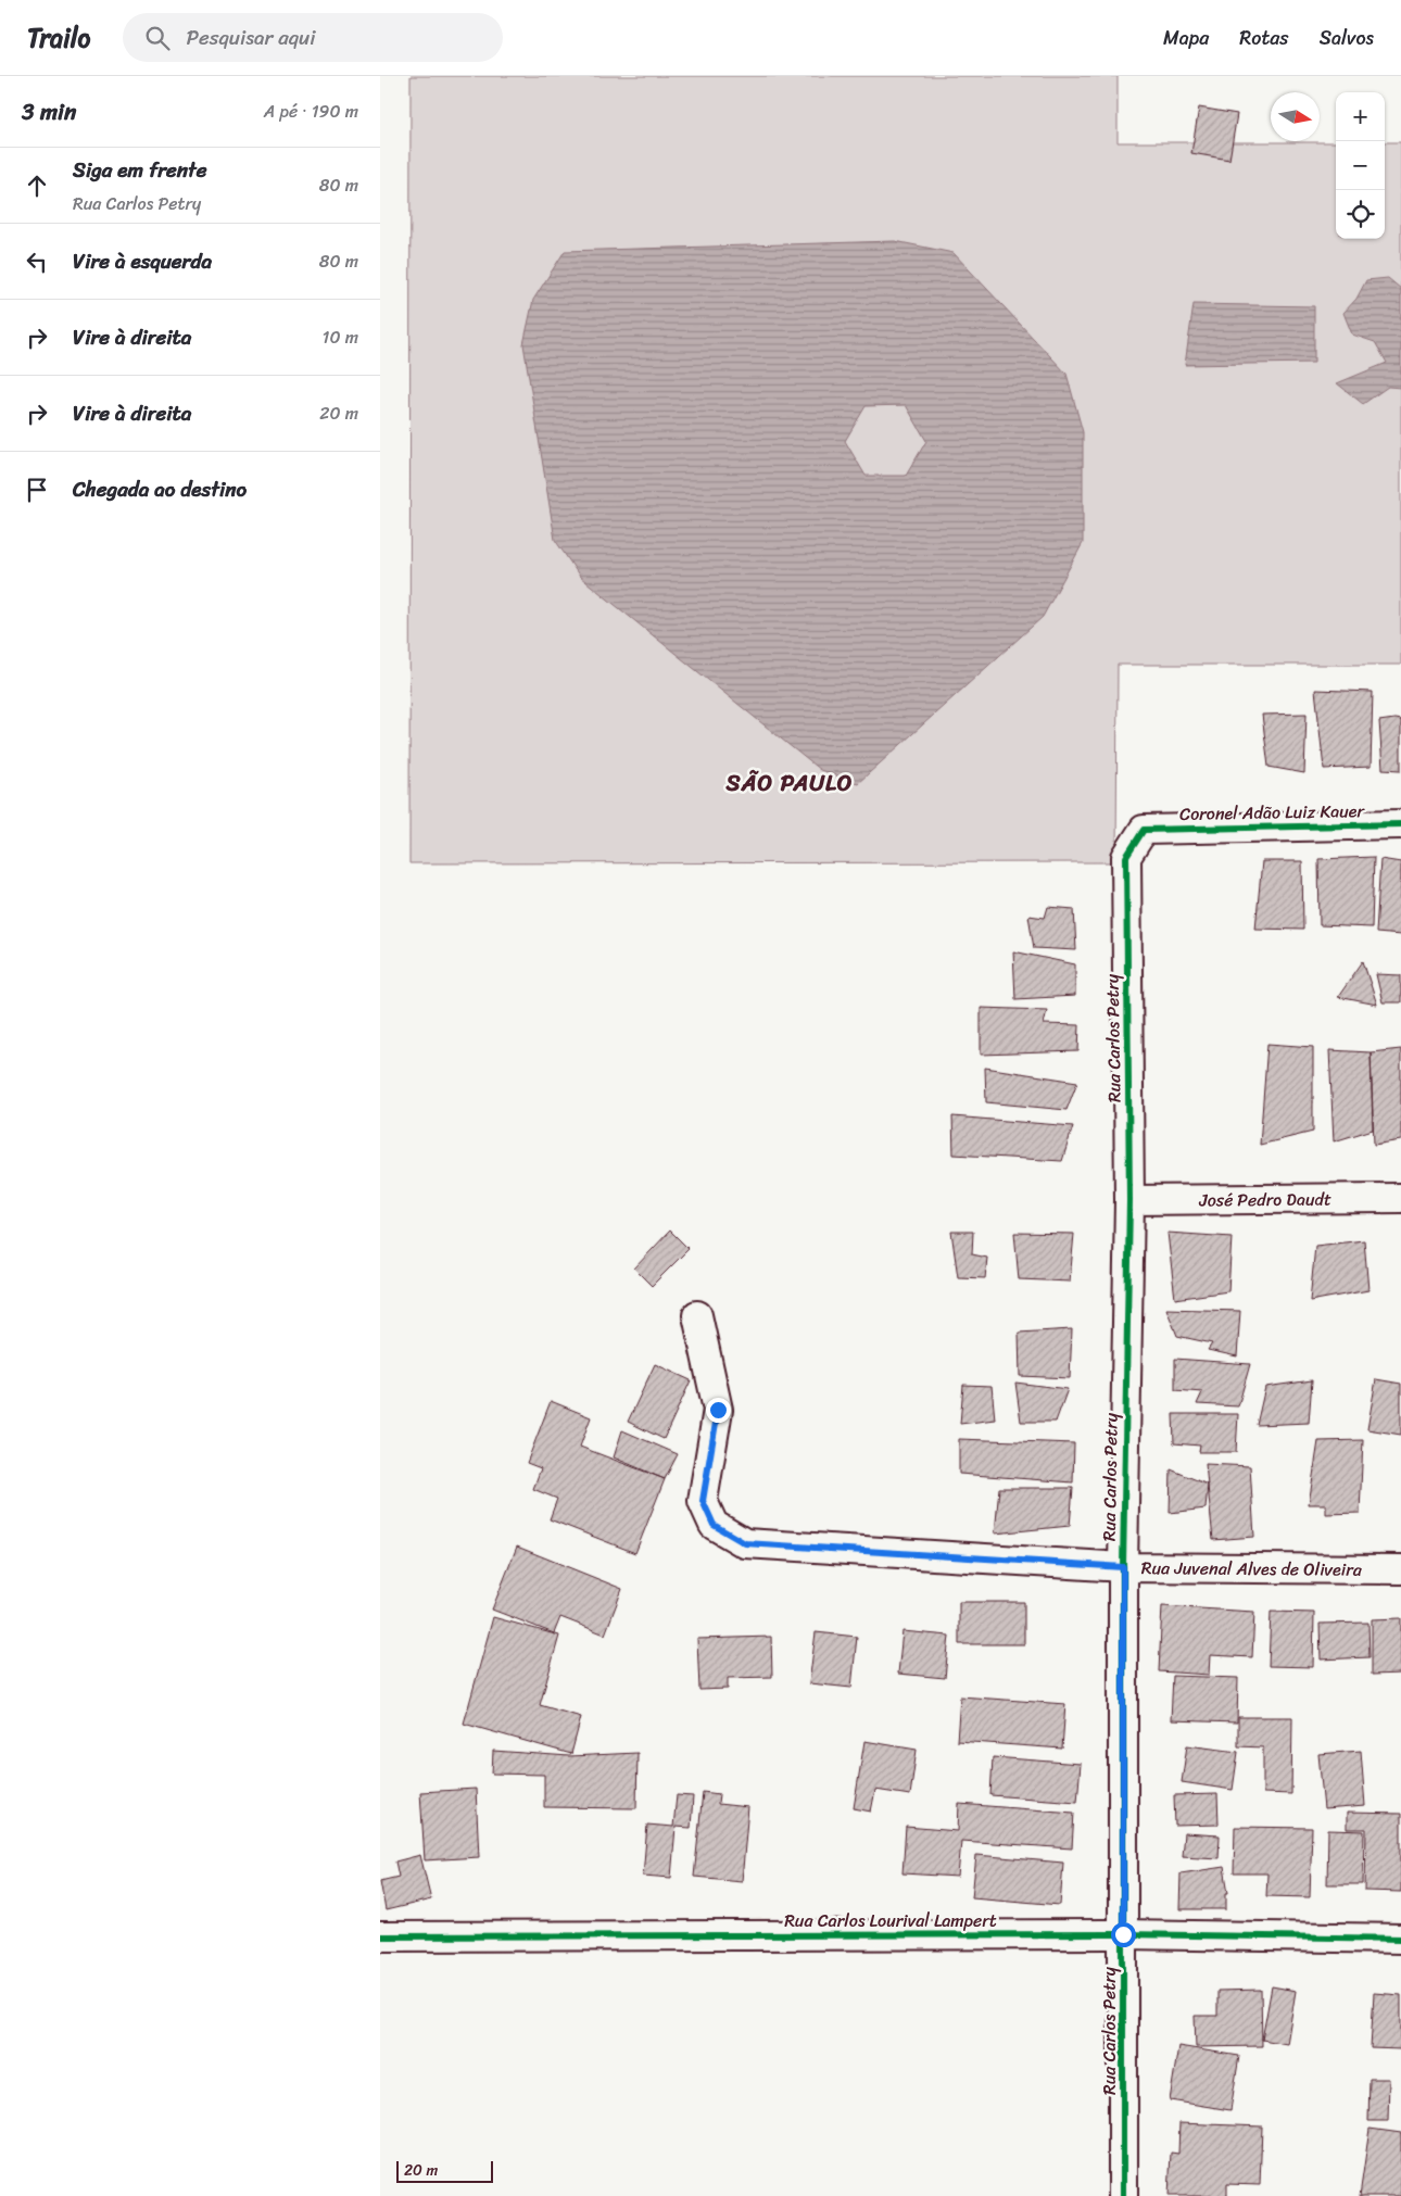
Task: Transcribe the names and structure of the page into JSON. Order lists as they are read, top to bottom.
{
  "streets": {
    "street": [
      "Coronel Adão Luiz Kauer",
      "Rua Carlos Petry",
      "José Pedro Daudt",
      "Rua Juvenal Alves de Oliveira",
      "Rua Carlos Lourival Lampert"
    ]
  },
  "crossings": [
    ["Coronel Adão Luiz Kauer", "Rua Carlos Petry"],
    ["Rua Carlos Petry", "José Pedro Daudt"],
    ["Rua Carlos Petry", "Rua Juvenal Alves de Oliveira"],
    ["Rua Carlos Petry", "Rua Carlos Lourival Lampert"]
  ],
  "districts": ["SÃO PAULO"],
  "scale_bar": "20 m",
  "north": "right",
  "page": {
    "header": "Trailo",
    "search": "Pesquisar aqui",
    "nav": ["Mapa", "Rotas", "Salvos"],
    "heading": ["3 min", "A pé · 190 m"],
    "map_buttons": ["+", "−"],
    "list": [
      ["Siga em frente", "Rua Carlos Petry", "80 m"],
      ["Vire à esquerda", "80 m"],
      ["Vire à direita", "10 m"],
      ["Vire à direita", "20 m"],
      "Chegada ao destino"
    ],
    "scale": "20 m"
  }
}
